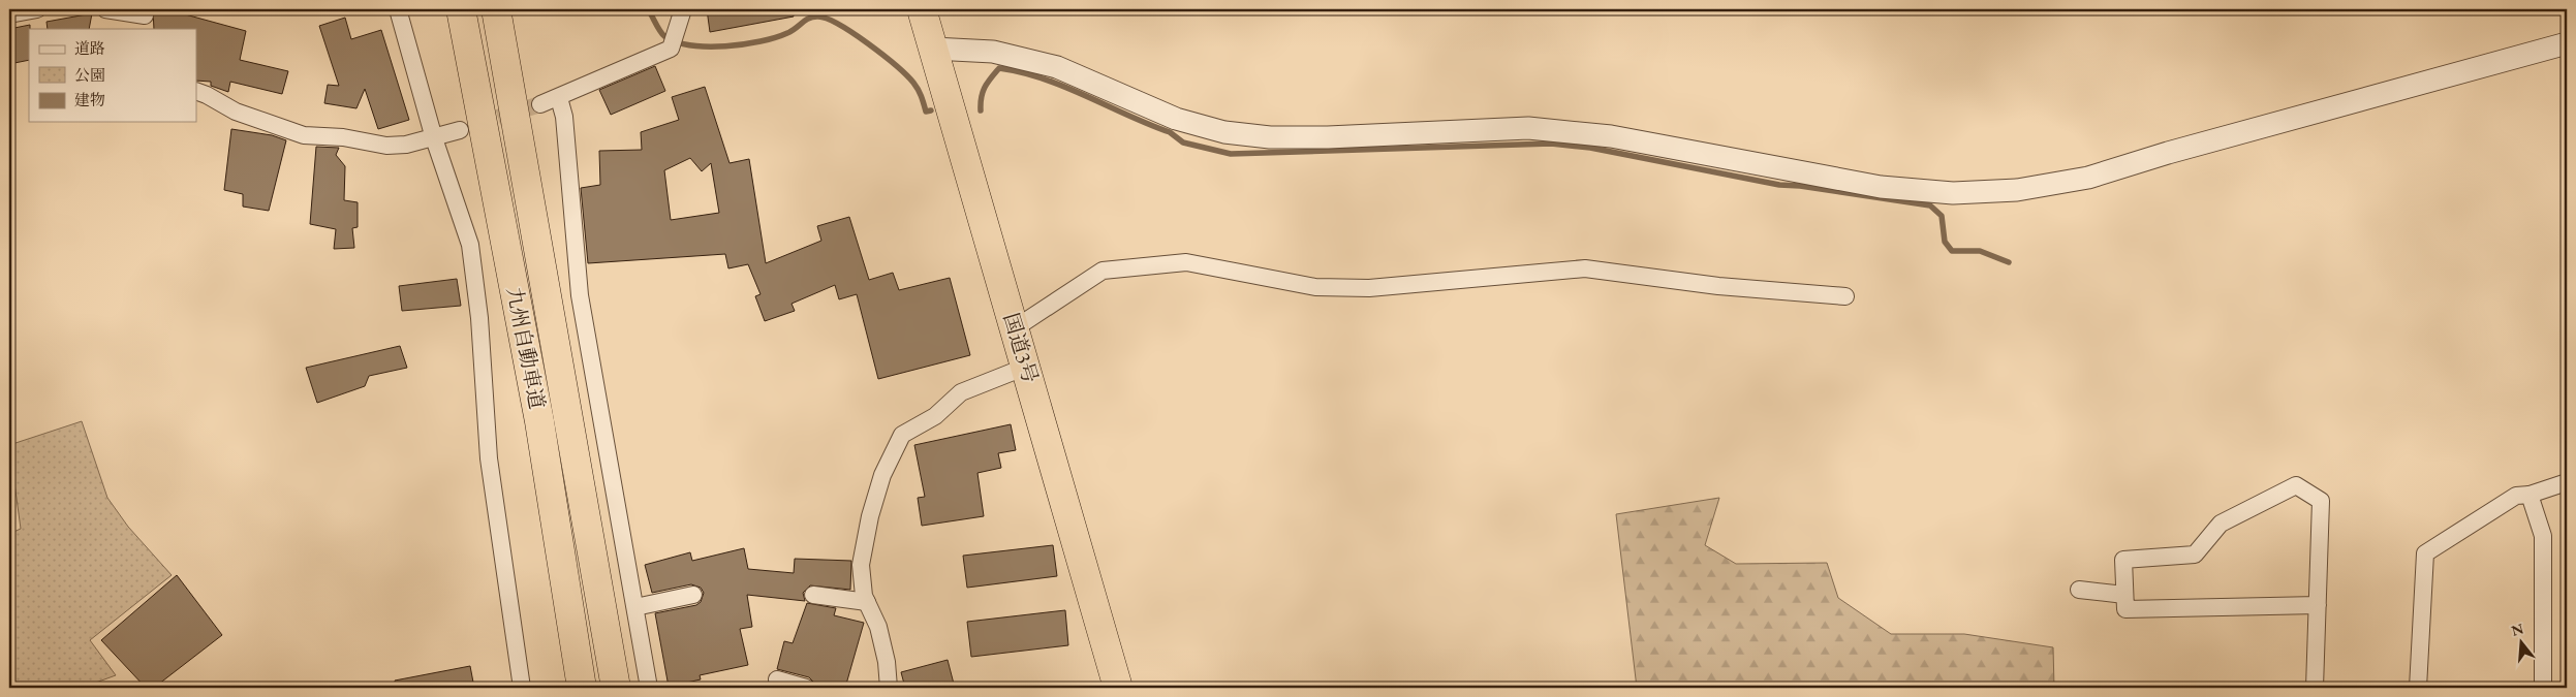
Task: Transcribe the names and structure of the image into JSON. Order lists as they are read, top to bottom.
{
  "streets": {
    "highway": ["九州自動車道", "国道3号"]
  },
  "legend": ["道路", "公園", "建物"],
  "north": "top"
}
